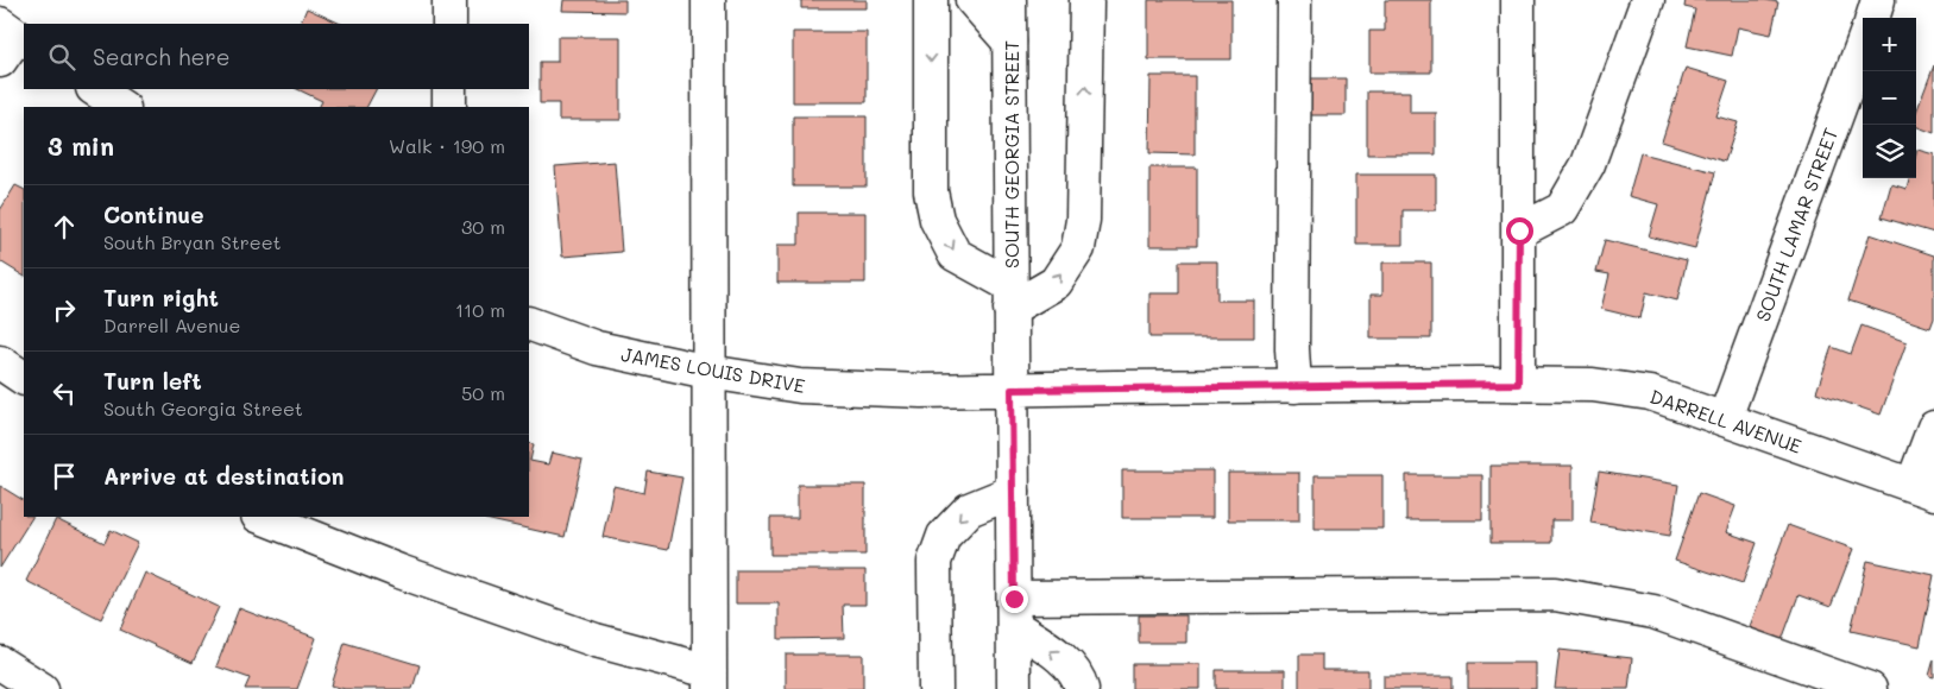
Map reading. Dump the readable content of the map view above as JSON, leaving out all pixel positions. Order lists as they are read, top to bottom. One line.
{"streets":{"main road":["SOUTH GEORGIA STREET","SOUTH LAMAR STREET","JAMES LOUIS DRIVE","DARRELL AVENUE"]},"crossings":[["SOUTH GEORGIA STREET","JAMES LOUIS DRIVE"],["SOUTH GEORGIA STREET","DARRELL AVENUE"],["SOUTH LAMAR STREET","DARRELL AVENUE"],["JAMES LOUIS DRIVE","DARRELL AVENUE"]],"page":{"map_buttons":["+","−"],"search":"Search here","heading":["3 min","Walk · 190 m"],"list":[["Continue","South Bryan Street","30 m"],["Turn right","Darrell Avenue","110 m"],["Turn left","South Georgia Street","50 m"],"Arrive at destination"]}}
